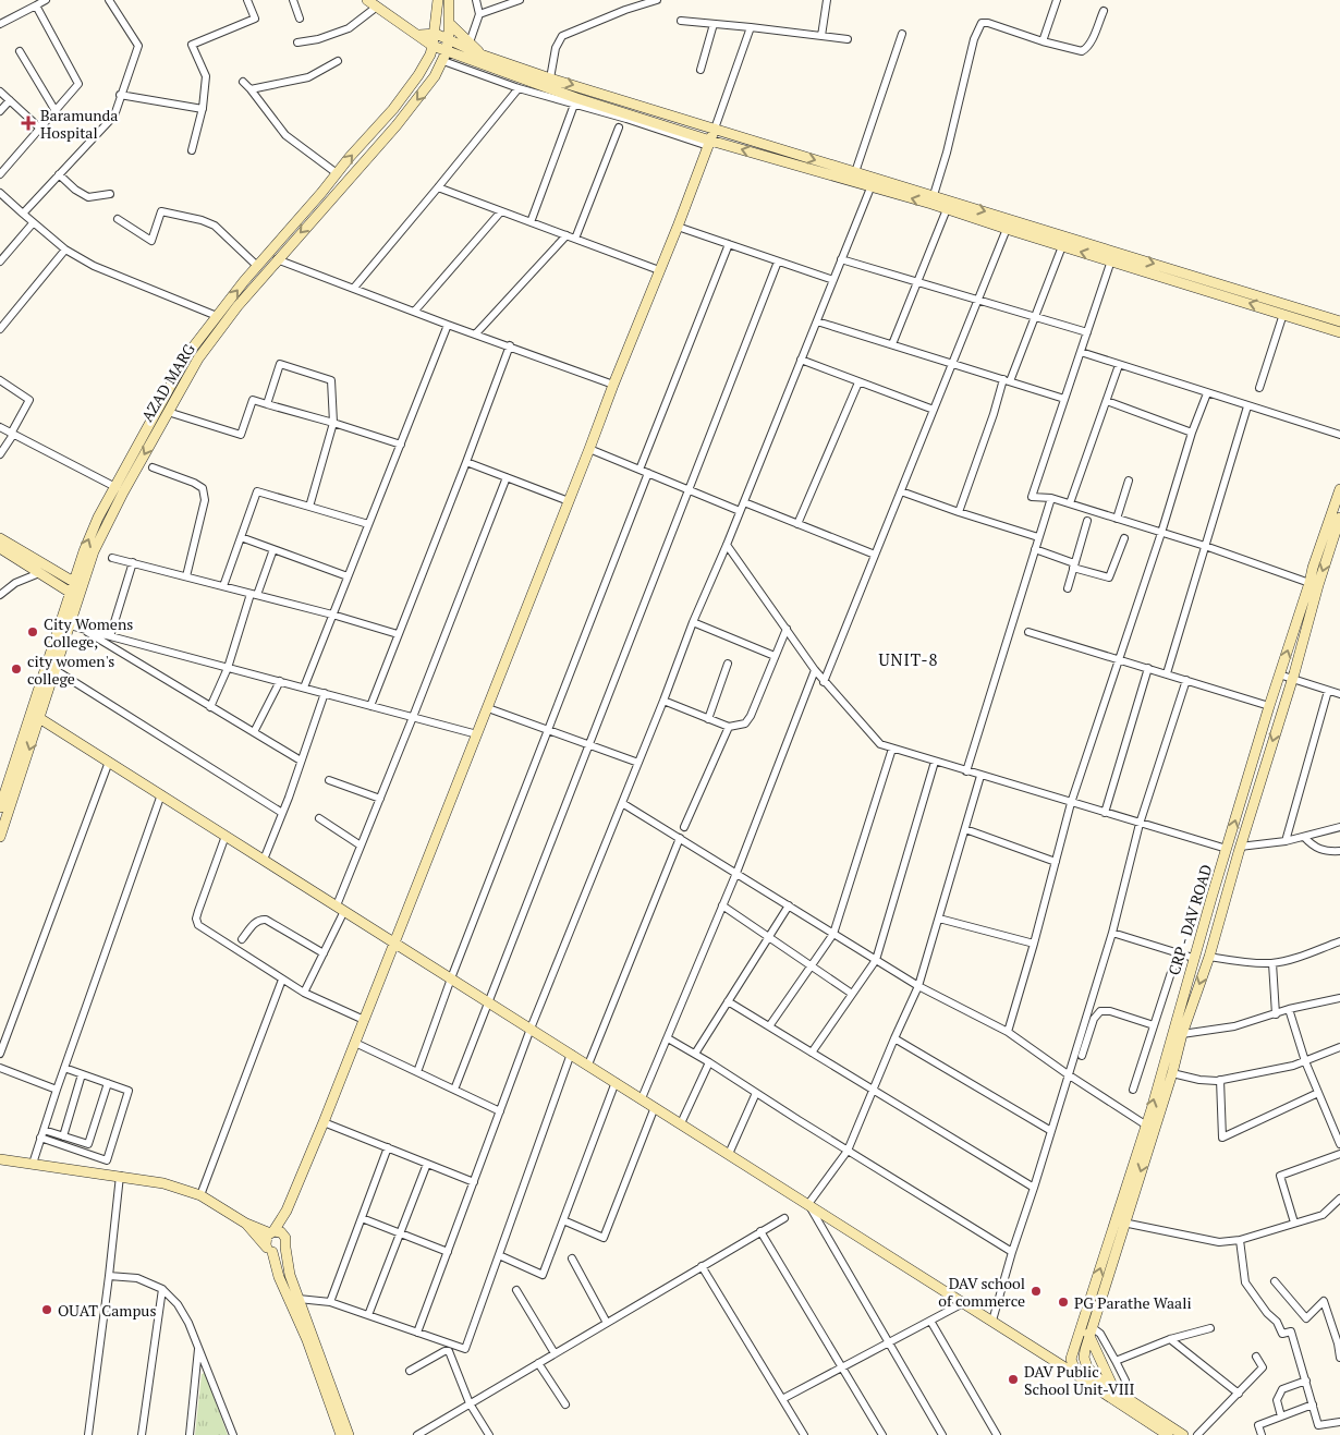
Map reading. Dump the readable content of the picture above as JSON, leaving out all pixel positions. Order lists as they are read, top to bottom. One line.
{"streets":{"street":["AZAD MARG","CRP - DAV ROAD"]},"districts":["UNIT-8"],"places":{"health":["Baramunda Hospital"],"other":["City Womens College,","city women's college","DAV school of commerce","PG Parathe Waali","OUAT Campus","DAV Public School Unit-VIII"]}}
